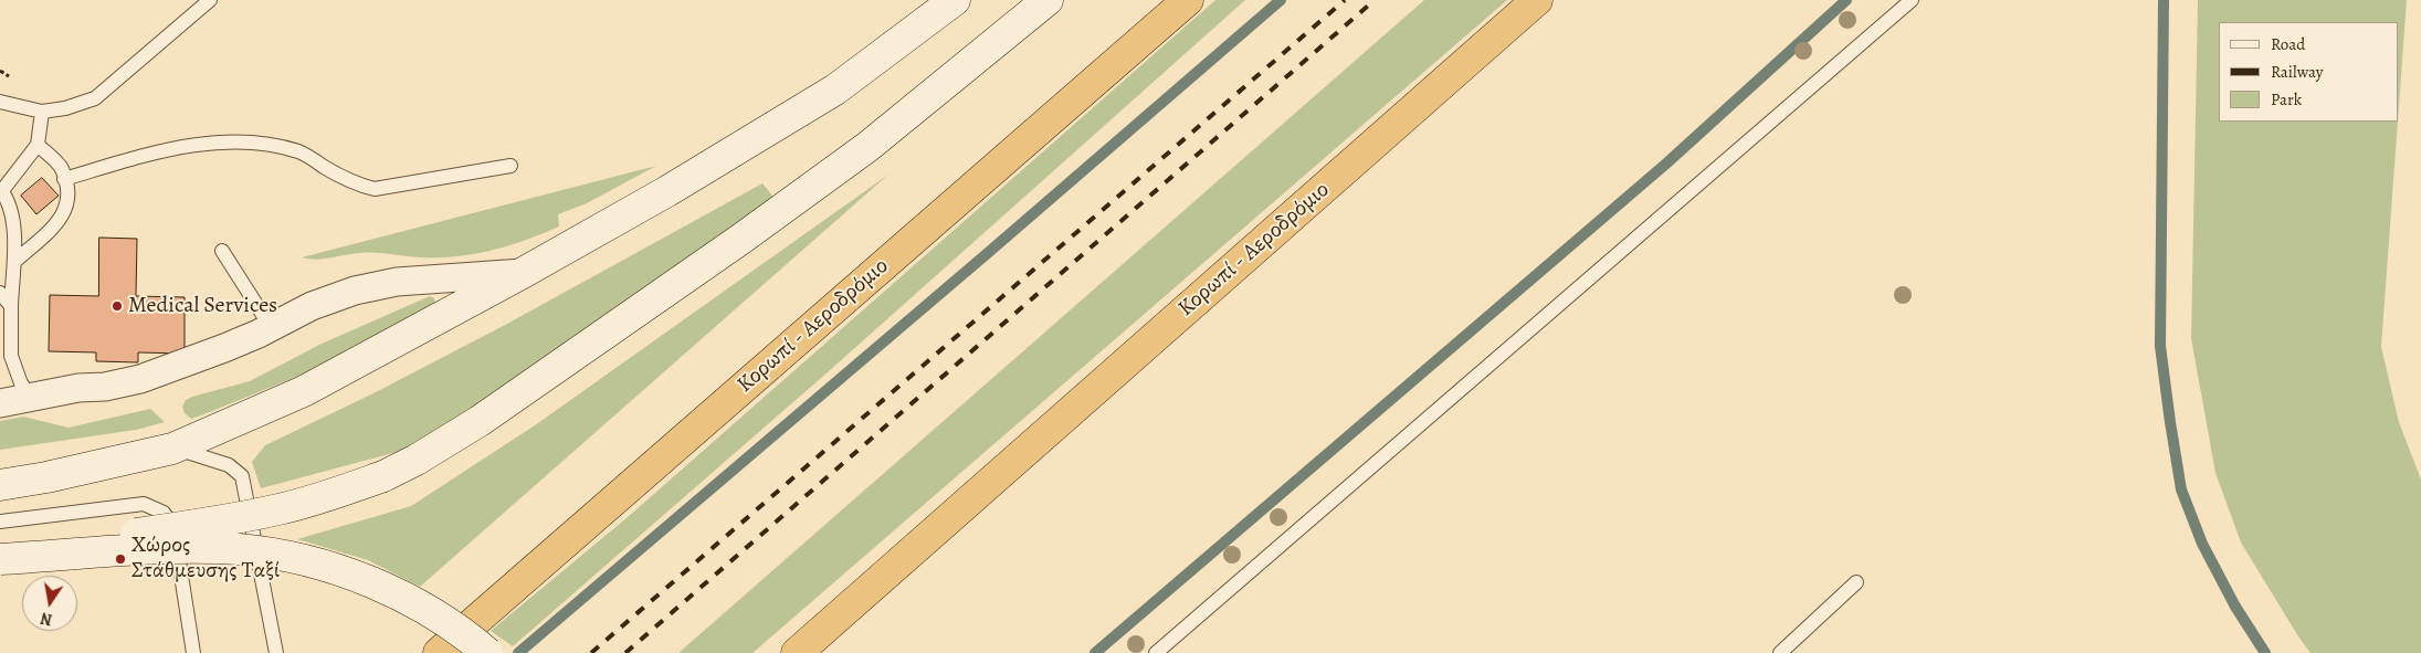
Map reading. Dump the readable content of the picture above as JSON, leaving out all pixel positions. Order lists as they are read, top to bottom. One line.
{"streets":{"highway":["Κορωπί - Αεροδρόμιο"]},"places":["Medical Services","Χώρος Στάθμευσης Ταξί"],"legend":["Road","Railway","Park"],"north":"bottom"}
